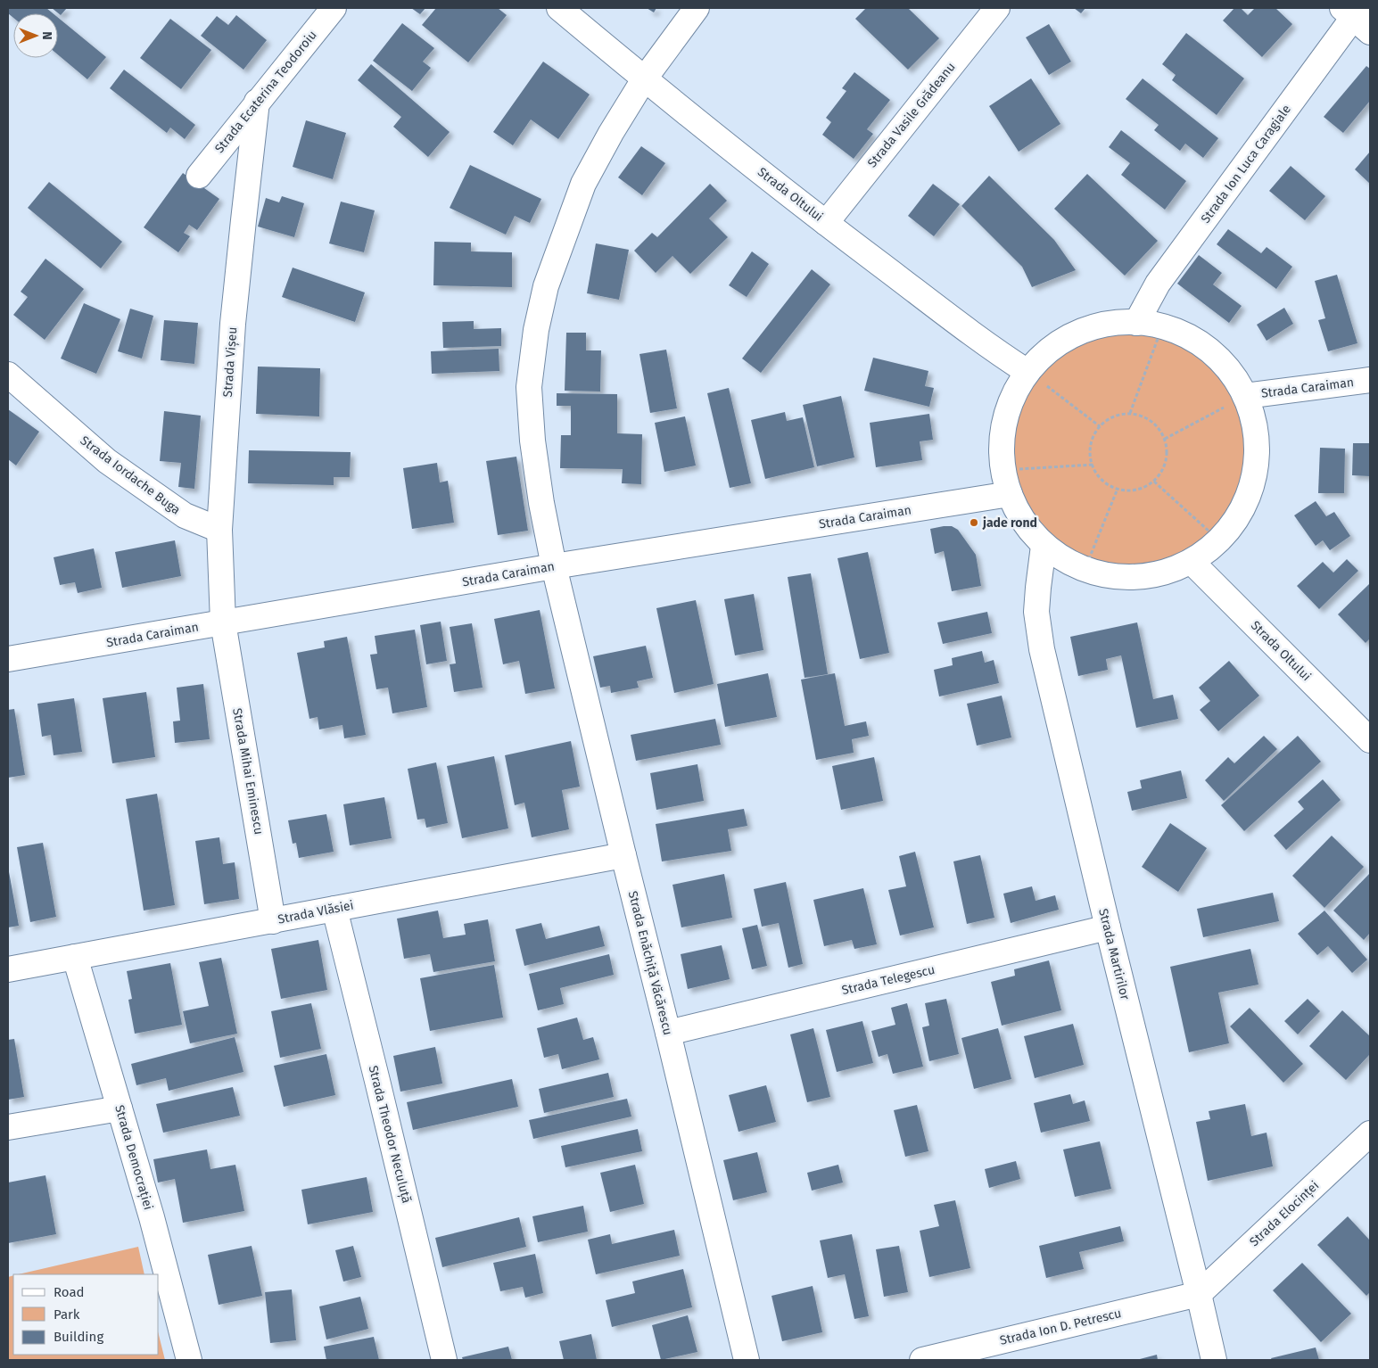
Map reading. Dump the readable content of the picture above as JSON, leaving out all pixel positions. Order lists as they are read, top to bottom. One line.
{"streets":{"street":["Strada Ecaterina Teodoroiu","Strada Vasile Grădeanu","Strada Ion Luca Caragiale","Strada Oltului","Strada Vișeu","Strada Caraiman","Strada Iordache Buga","Strada Mihai Eminescu","Strada Vlăsiei","Strada Martirilor","Strada Enăchiță Văcărescu","Strada Telegescu","Strada Theodor Neculuță","Strada Democrației","Strada Elocinței","Strada Ion D. Petrescu"]},"crossings":[["Strada Ecaterina Teodoroiu","Strada Vișeu"],["Strada Vasile Grădeanu","Strada Oltului"],["Strada Ion Luca Caragiale","Strada Caraiman"],["Strada Oltului","Strada Caraiman"],["Strada Oltului","Strada Enăchiță Văcărescu"],["Strada Vișeu","Strada Caraiman"],["Strada Vișeu","Strada Iordache Buga"],["Strada Vișeu","Strada Mihai Eminescu"],["Strada Caraiman","Strada Mihai Eminescu"],["Strada Caraiman","Strada Martirilor"],["Strada Caraiman","Strada Enăchiță Văcărescu"],["Strada Mihai Eminescu","Strada Vlăsiei"],["Strada Vlăsiei","Strada Enăchiță Văcărescu"],["Strada Vlăsiei","Strada Theodor Neculuță"],["Strada Vlăsiei","Strada Democrației"],["Strada Martirilor","Strada Telegescu"],["Strada Martirilor","Strada Elocinței"],["Strada Martirilor","Strada Ion D. Petrescu"],["Strada Enăchiță Văcărescu","Strada Telegescu"],["Strada Elocinței","Strada Ion D. Petrescu"]],"places":["jade rond"],"legend":["Road","Park","Building"],"north":"right"}
